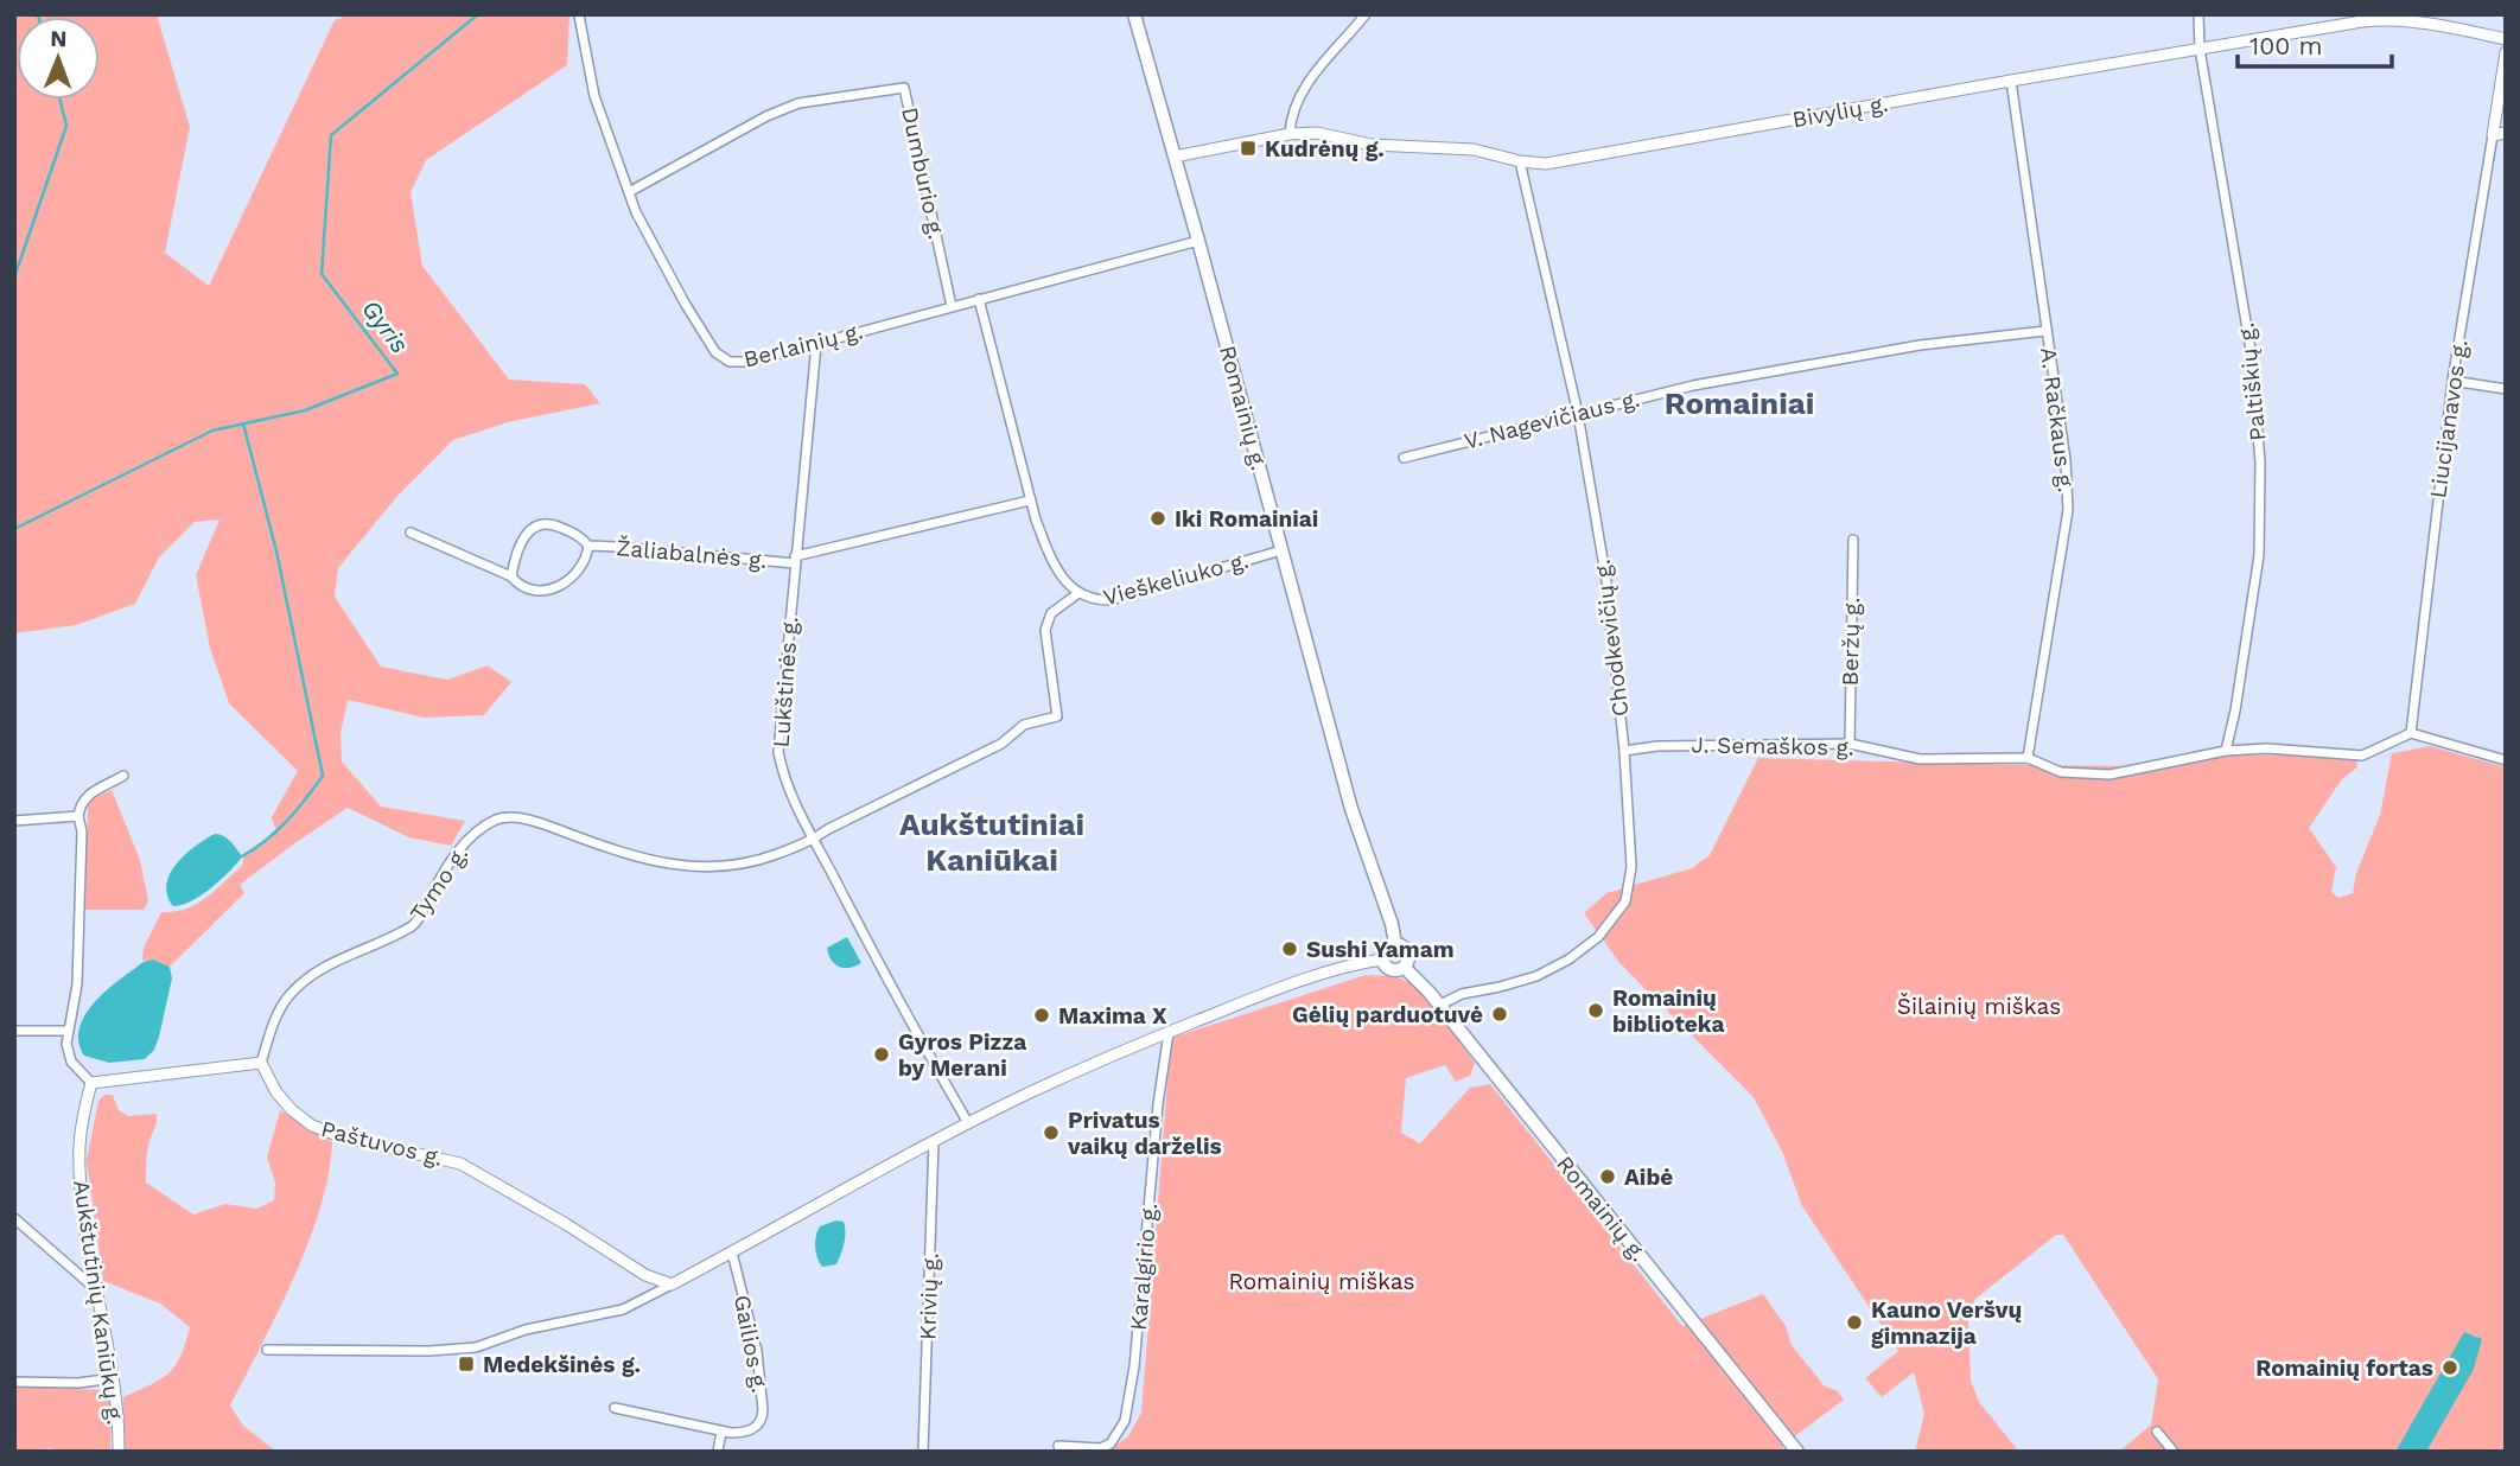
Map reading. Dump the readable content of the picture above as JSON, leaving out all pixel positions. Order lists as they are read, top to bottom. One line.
{"streets":{"main road":["Romainių g."],"street":["Bivylių g.","Dumburio g.","Berlainių g.","Paltiškių g.","Liucijanavos g.","V. Nagevičiaus g.","A. Račkaus g.","Žaliabalnės g.","Vieškeliuko g.","Chodkevičių g.","Beržų g.","Lukštinės g.","J. Semaškos g.","Tymo g.","Paštuvos g.","Karalgirio g.","Krivių g.","Aukštutinių Kaniūkų g.","Gailios g."]},"crossings":[["Bivylių g.","Paltiškių g."],["Bivylių g.","Romainių g."],["Bivylių g.","A. Račkaus g."],["Bivylių g.","Chodkevičių g."],["Dumburio g.","Berlainių g."],["Berlainių g.","Romainių g."],["Berlainių g.","Vieškeliuko g."],["Berlainių g.","Lukštinės g."],["Paltiškių g.","J. Semaškos g."],["Romainių g.","Vieškeliuko g."],["Romainių g.","Chodkevičių g."],["Liucijanavos g.","J. Semaškos g."],["V. Nagevičiaus g.","A. Račkaus g."],["V. Nagevičiaus g.","Chodkevičių g."],["A. Račkaus g.","J. Semaškos g."],["Žaliabalnės g.","Lukštinės g."],["Vieškeliuko g.","Tymo g."],["Chodkevičių g.","J. Semaškos g."],["Beržų g.","J. Semaškos g."],["Lukštinės g.","Tymo g."],["Tymo g.","Paštuvos g."]],"districts":["Romainiai","Aukštutiniai Kaniūkai"],"water":["Gyris"],"parks":["Šilainių miškas","Romainių miškas"],"places":{"transit":["Kudrėnų g.","Medekšinės g."],"other":["Iki Romainiai","Sushi Yamam","Romainių biblioteka","Gėlių parduotuvė","Maxima X","Gyros Pizza by Merani","Privatus vaikų darželis","Aibė","Kauno Veršvų gimnazija","Romainių fortas"]},"scale_bar":"100 m","north":"top"}
